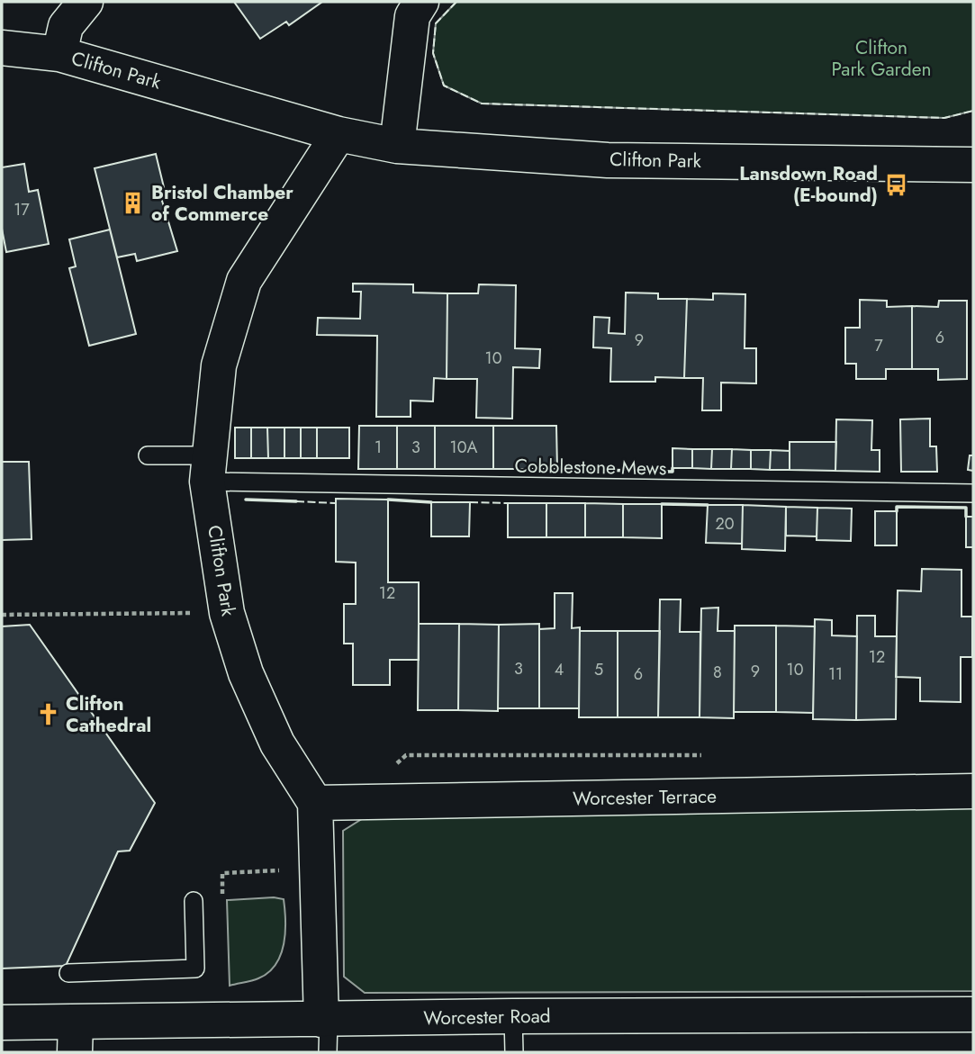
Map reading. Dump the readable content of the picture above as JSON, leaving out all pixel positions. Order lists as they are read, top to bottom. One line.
{"streets":{"street":["Clifton Park","Worcester Terrace","Worcester Road"],"lane":["Cobblestone Mews"]},"crossings":[["Clifton Park","Cobblestone Mews"],["Clifton Park","Worcester Terrace"]],"parks":["Clifton Park Garden"],"places":{"bus stop":["Lansdown Road (E-bound)"],"building":["Bristol Chamber of Commerce"],"church":["Clifton Cathedral"]},"house_numbers":["17","6","9","7","10","1","3","10A","20","12","12","3","4","5","10","9","8","6","11"]}
